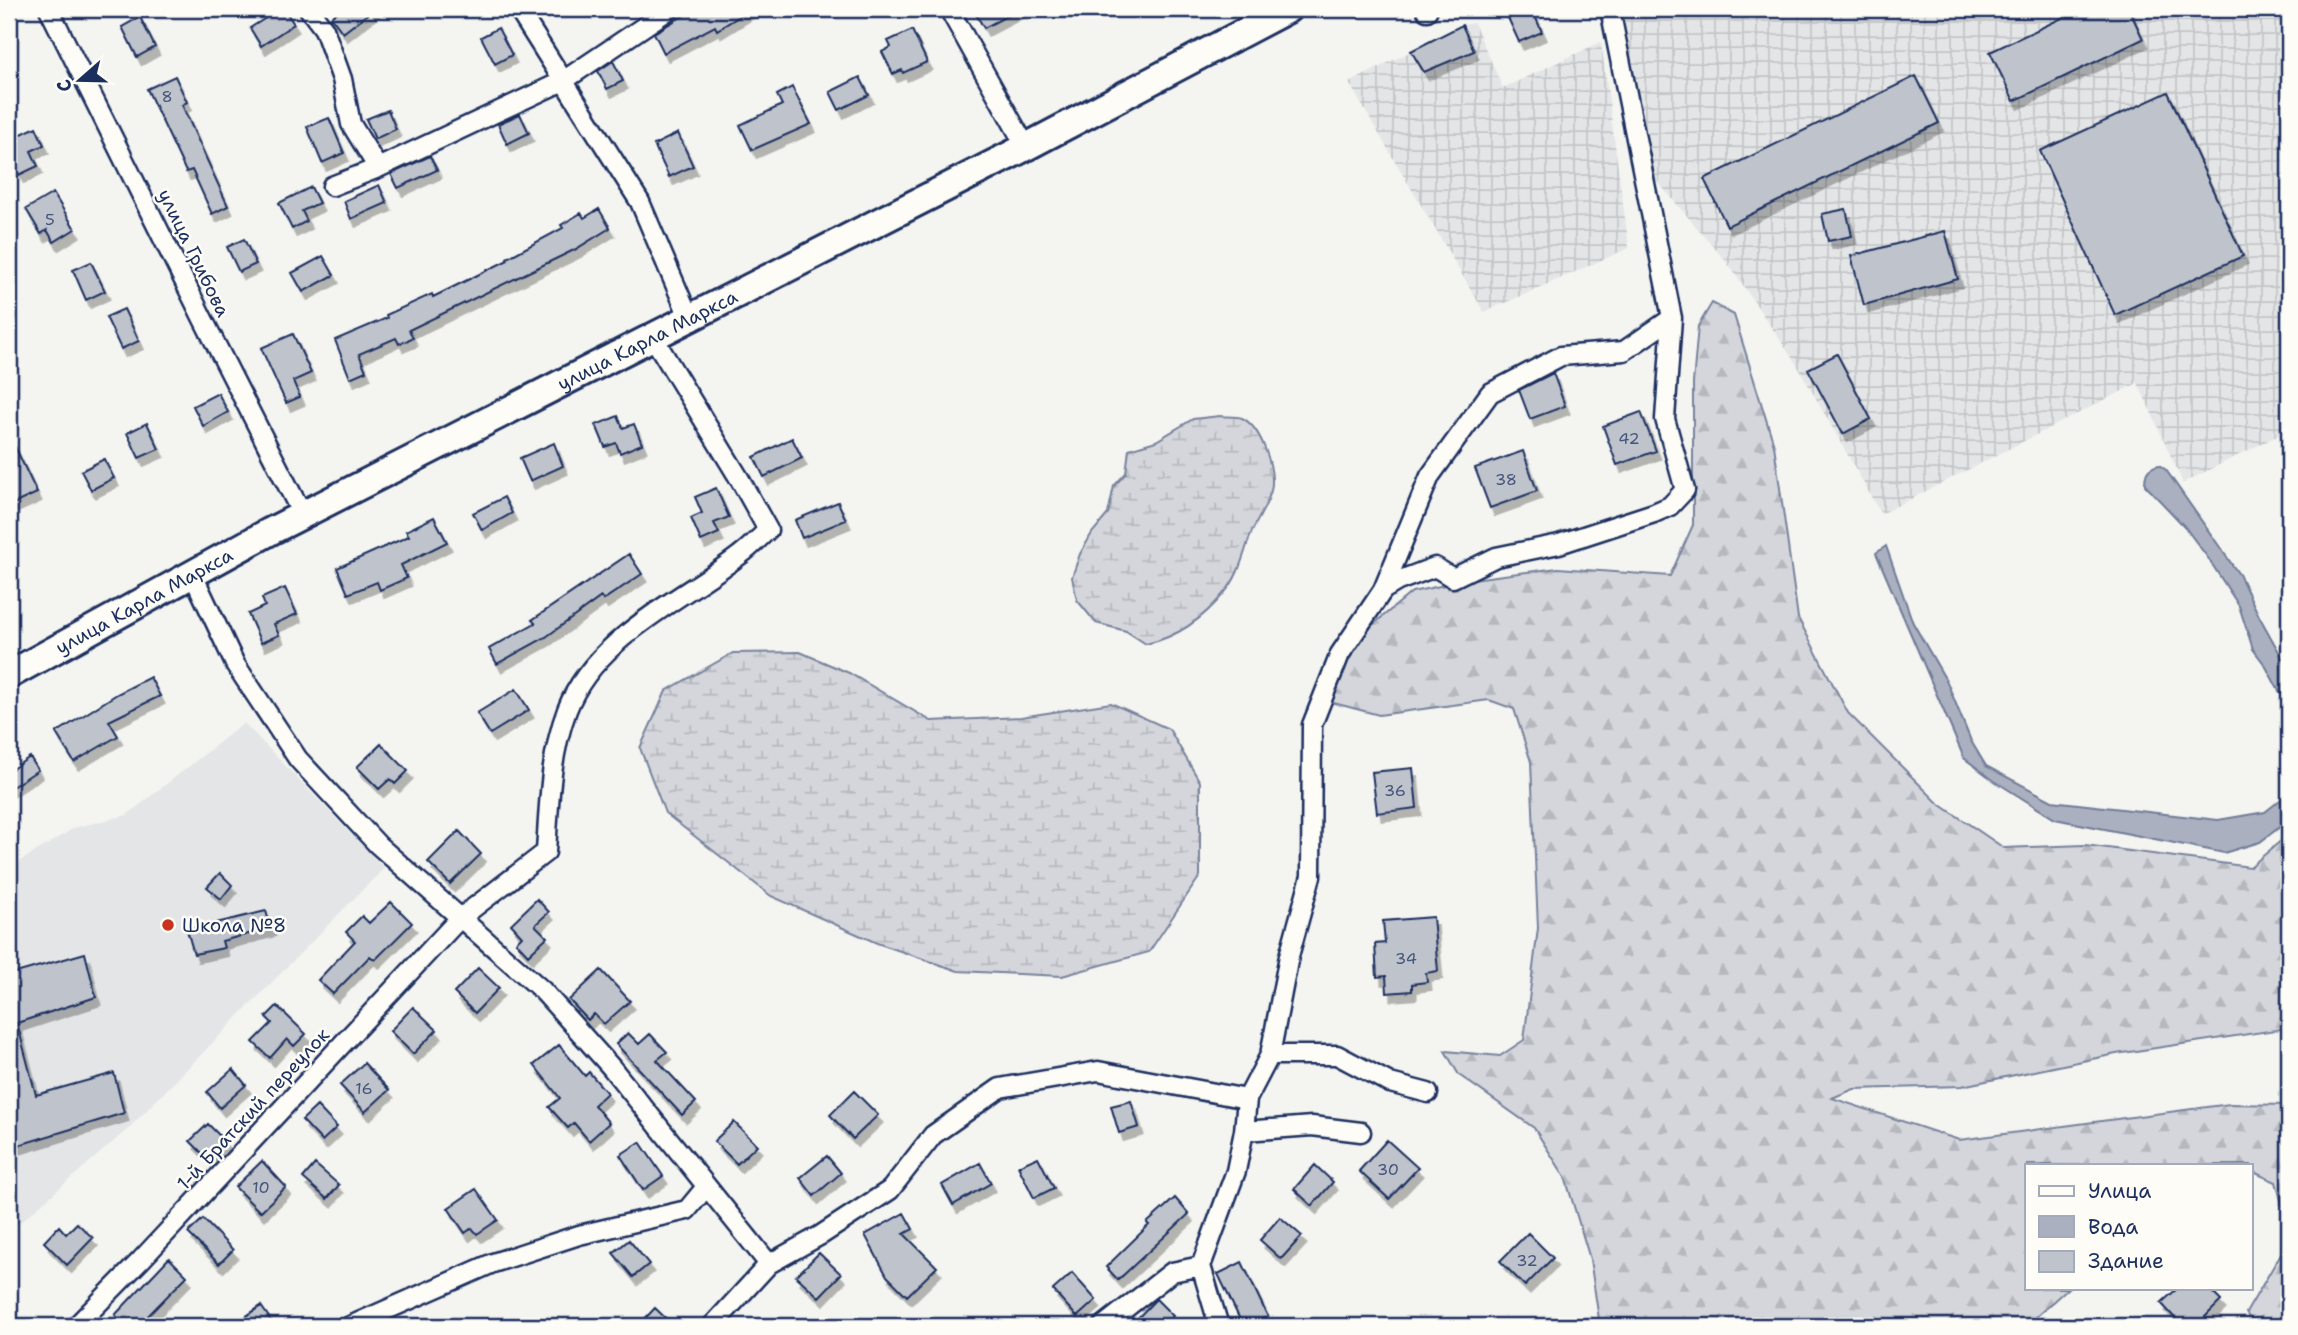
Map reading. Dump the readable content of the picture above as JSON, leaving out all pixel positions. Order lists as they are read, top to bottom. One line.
{"streets":{"main road":["улица Карла Маркса"],"street":["улица Грибова","1-й Братский переулок"]},"crossings":[["улица Грибова","улица Карла Маркса"],["улица Карла Маркса","1-й Братский переулок"]],"places":["Школа №8"],"house_numbers":["8","5","42","38","36","34","16","30","10","32"],"legend":["Улица","Вода","Здание"],"north":"left"}
